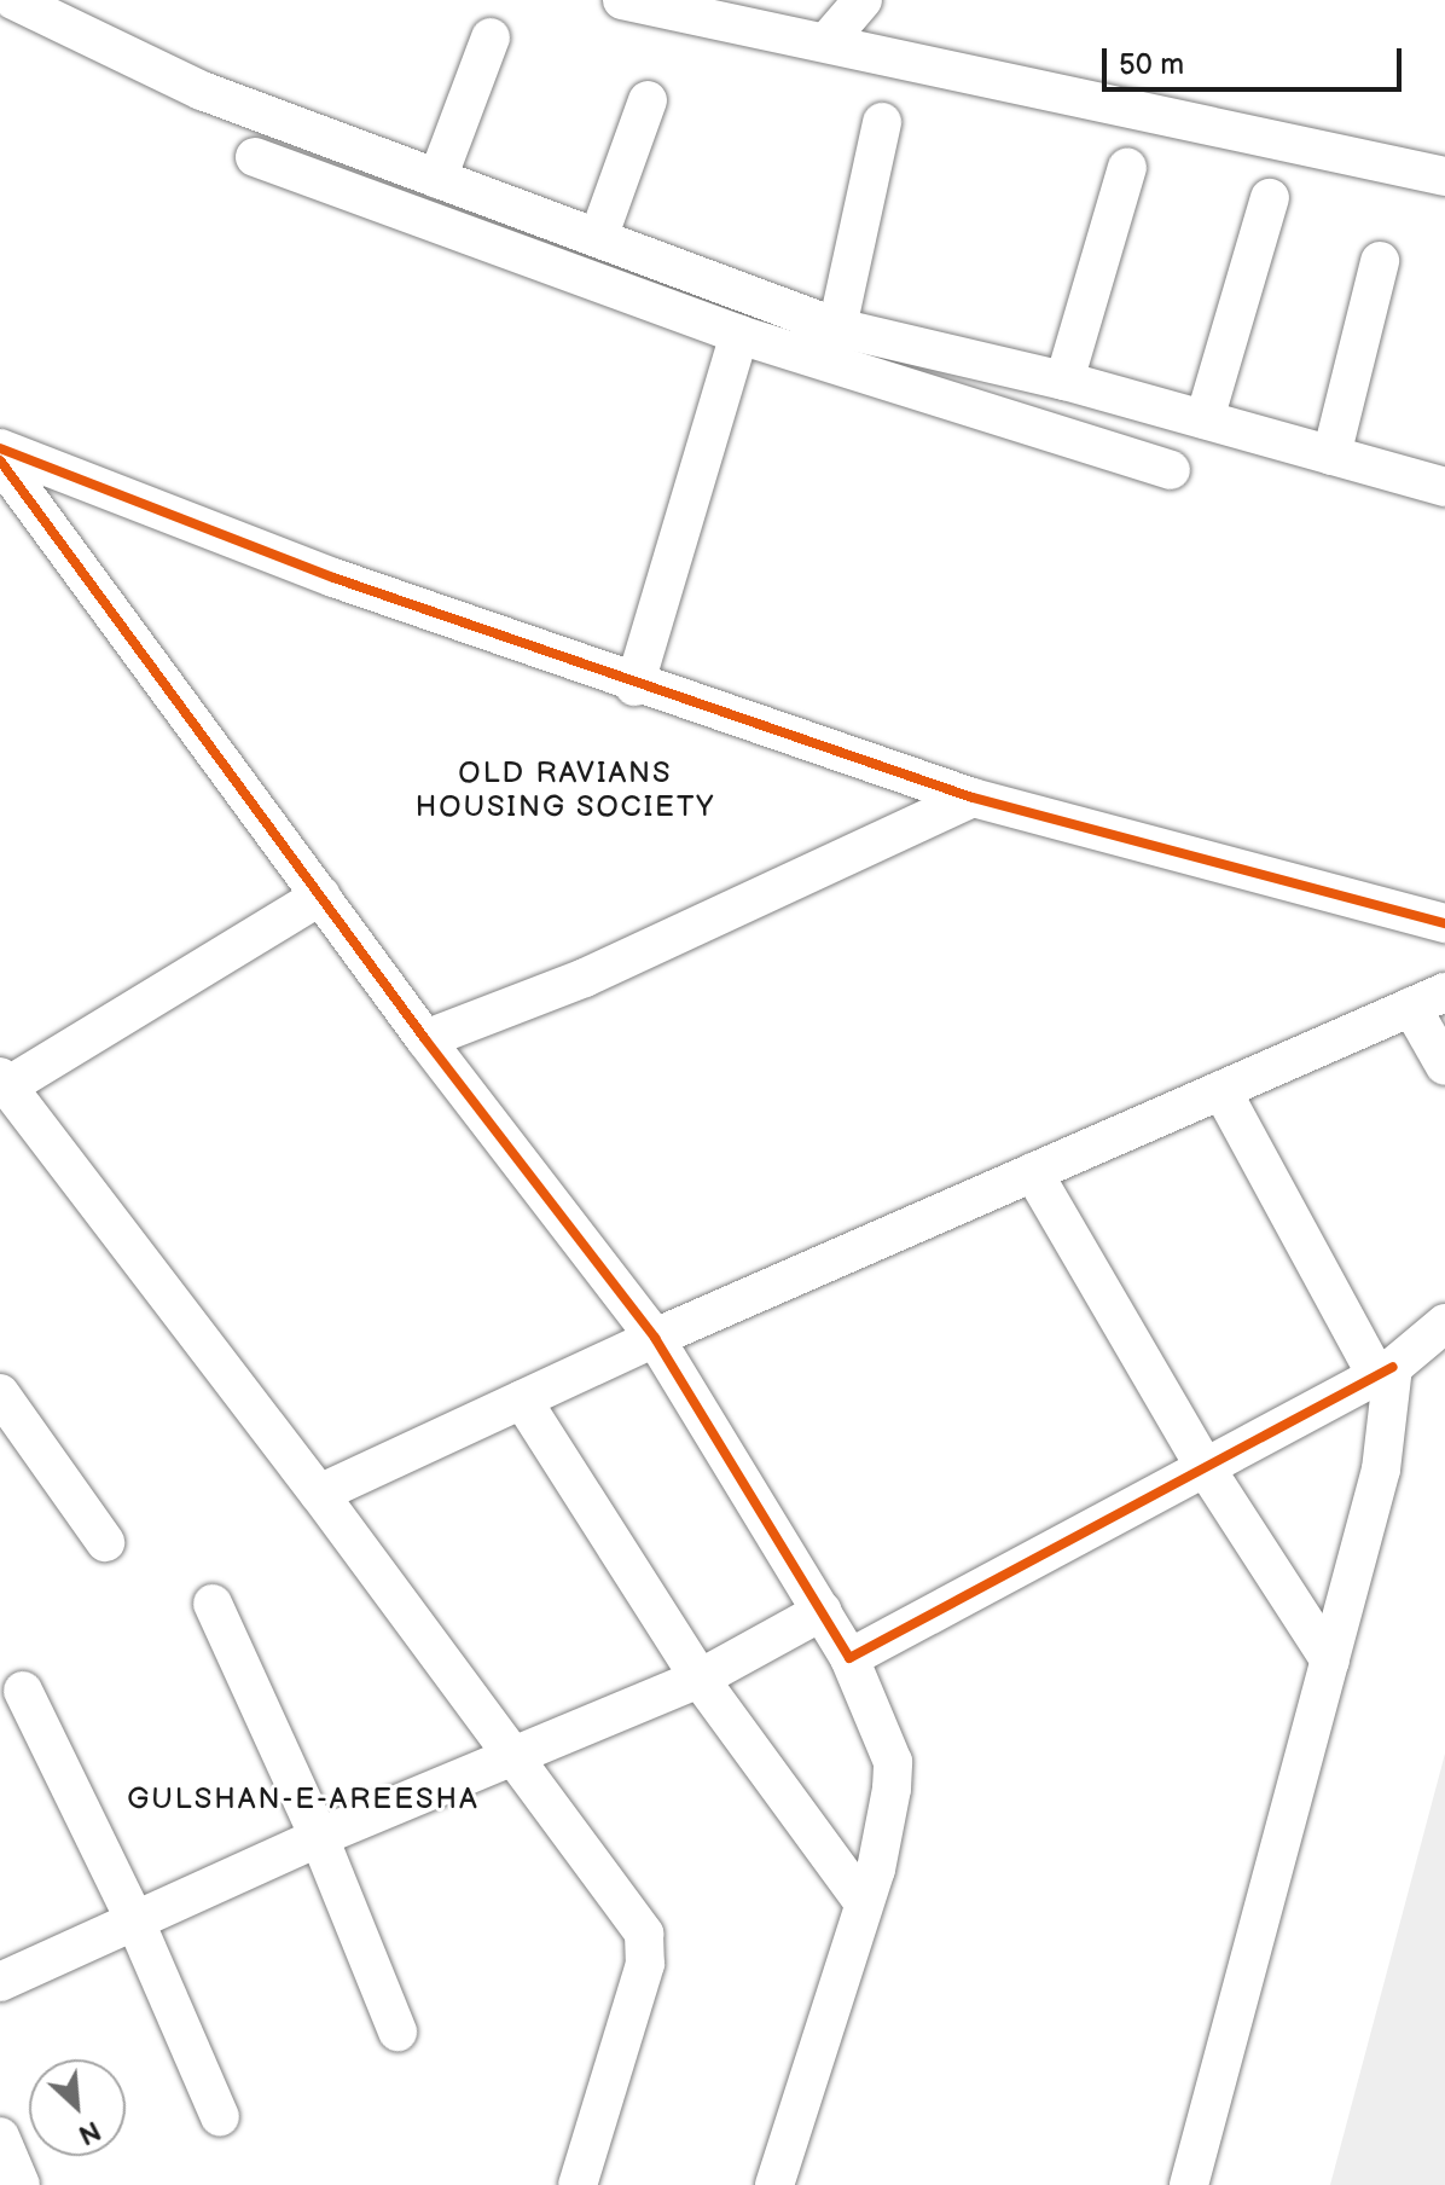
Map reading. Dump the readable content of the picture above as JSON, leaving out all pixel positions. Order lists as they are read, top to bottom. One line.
{"districts":["OLD RAVIANS HOUSING SOCIETY","GULSHAN-E-AREESHA"],"scale_bar":"50 m","north":"bottom right"}
